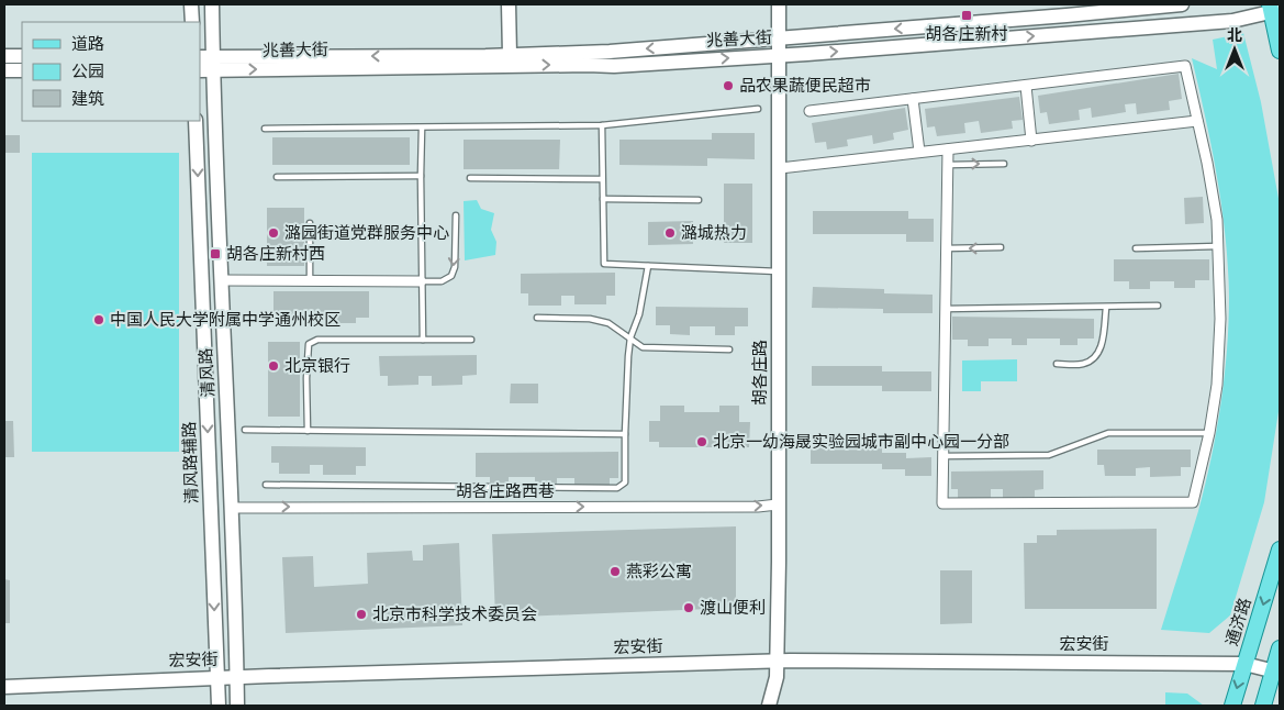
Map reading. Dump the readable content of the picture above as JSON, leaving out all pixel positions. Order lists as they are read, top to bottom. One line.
{"streets":{"main road":["通济路"],"street":["兆善大街","清风路","胡各庄路","清风路辅路","胡各庄路西巷","宏安街"]},"crossings":[["兆善大街","清风路"],["兆善大街","胡各庄路"],["清风路","胡各庄路西巷"],["清风路","宏安街"],["胡各庄路","胡各庄路西巷"],["胡各庄路","宏安街"],["清风路辅路","宏安街"],["通济路","宏安街"]],"one_way":["清风路辅路","胡各庄路西巷"],"places":{"transit":["胡各庄新村","胡各庄新村西"],"other":["品农果蔬便民超市","潞园街道党群服务中心","潞城热力","中国人民大学附属中学通州校区","北京银行","北京一幼海晟实验园城市副中心园一分部","燕彩公寓","渡山便利","北京市科学技术委员会"]},"legend":["道路","公园","建筑"],"north":"top"}
